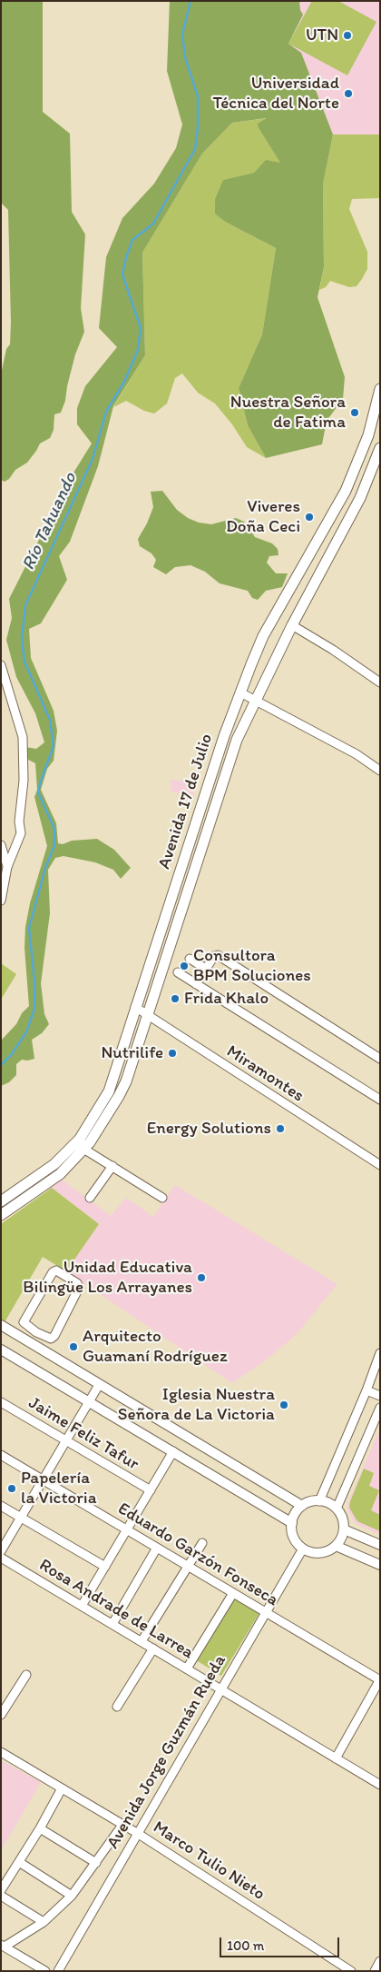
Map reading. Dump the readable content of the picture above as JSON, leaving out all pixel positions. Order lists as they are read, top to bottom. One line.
{"streets":{"main road":["Avenida 17 de Julio"],"street":["Miramontes","Jaime Feliz Tafur","Eduardo Garzón Fonseca","Rosa Andrade de Larrea","Avenida Jorge Guzmán Rueda","Marco Tulio Nieto"]},"crossings":[["Avenida 17 de Julio","Miramontes"],["Eduardo Garzón Fonseca","Avenida Jorge Guzmán Rueda"],["Rosa Andrade de Larrea","Avenida Jorge Guzmán Rueda"],["Avenida Jorge Guzmán Rueda","Marco Tulio Nieto"]],"water":["Río Tahuando"],"places":["UTN","Universidad Técnica del Norte","Nuestra Señora de Fatima","Viveres Doña Ceci","Consultora BPM Soluciones","Frida Khalo","Nutrilife","Energy Solutions","Unidad Educativa Bilingüe Los Arrayanes","Arquitecto Guamaní Rodríguez","Iglesia Nuestra Señora de La Victoria","Papelería la Victoria"],"scale_bar":"100 m"}
